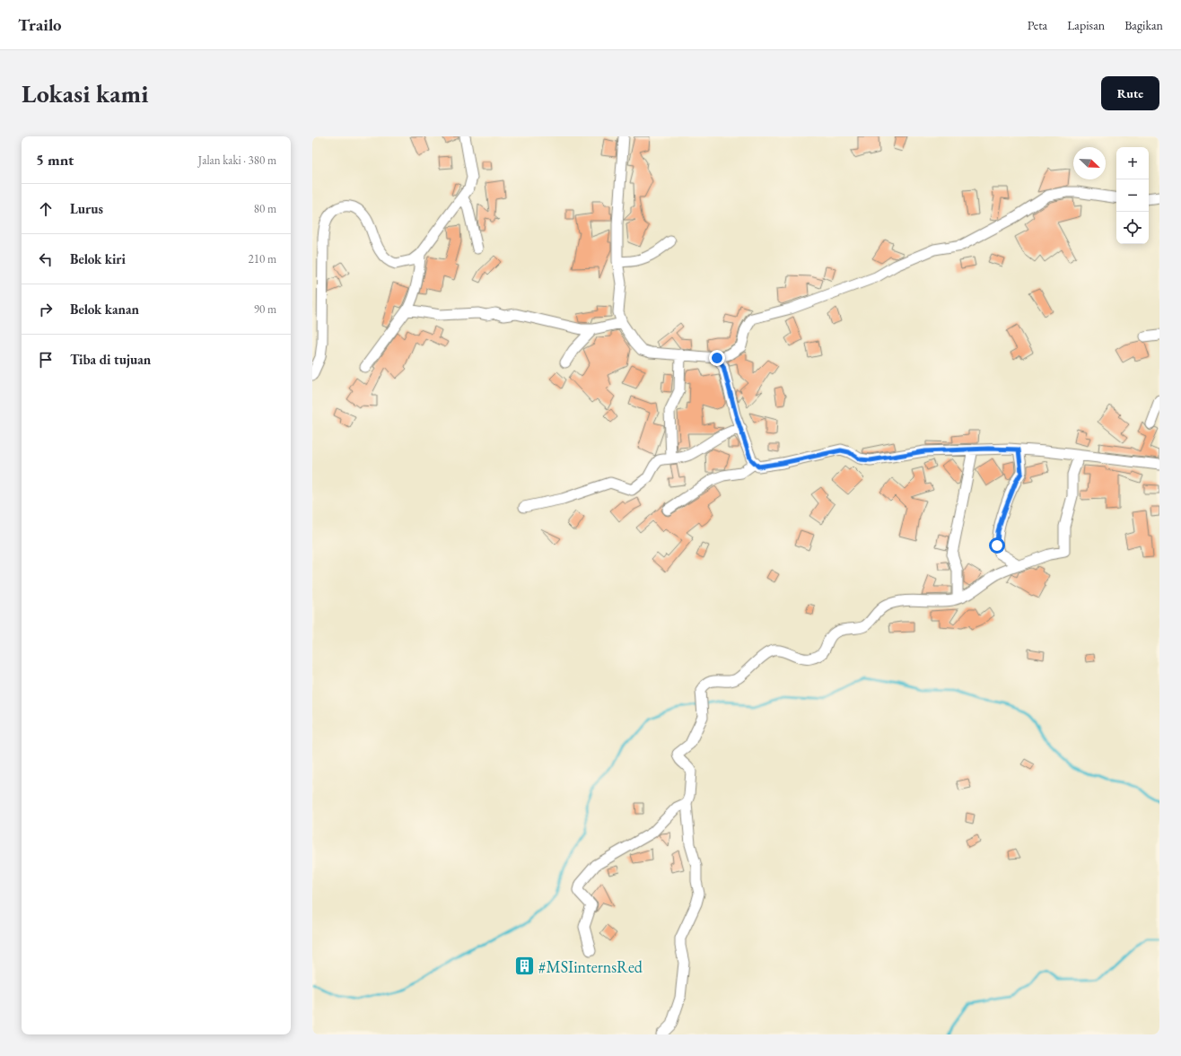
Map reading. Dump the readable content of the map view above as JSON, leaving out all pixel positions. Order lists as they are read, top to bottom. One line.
{"places":{"building":["#MSIinternsRed"]},"north":"bottom right","page":{"header":"Trailo","nav":["Peta","Lapisan","Bagikan"],"buttons":"Rute","title":"Lokasi kami","heading":["5 mnt","Jalan kaki · 380 m"],"map_buttons":["+","−"],"list":[["Lurus","80 m"],["Belok kiri","210 m"],["Belok kanan","90 m"],"Tiba di tujuan"]}}
